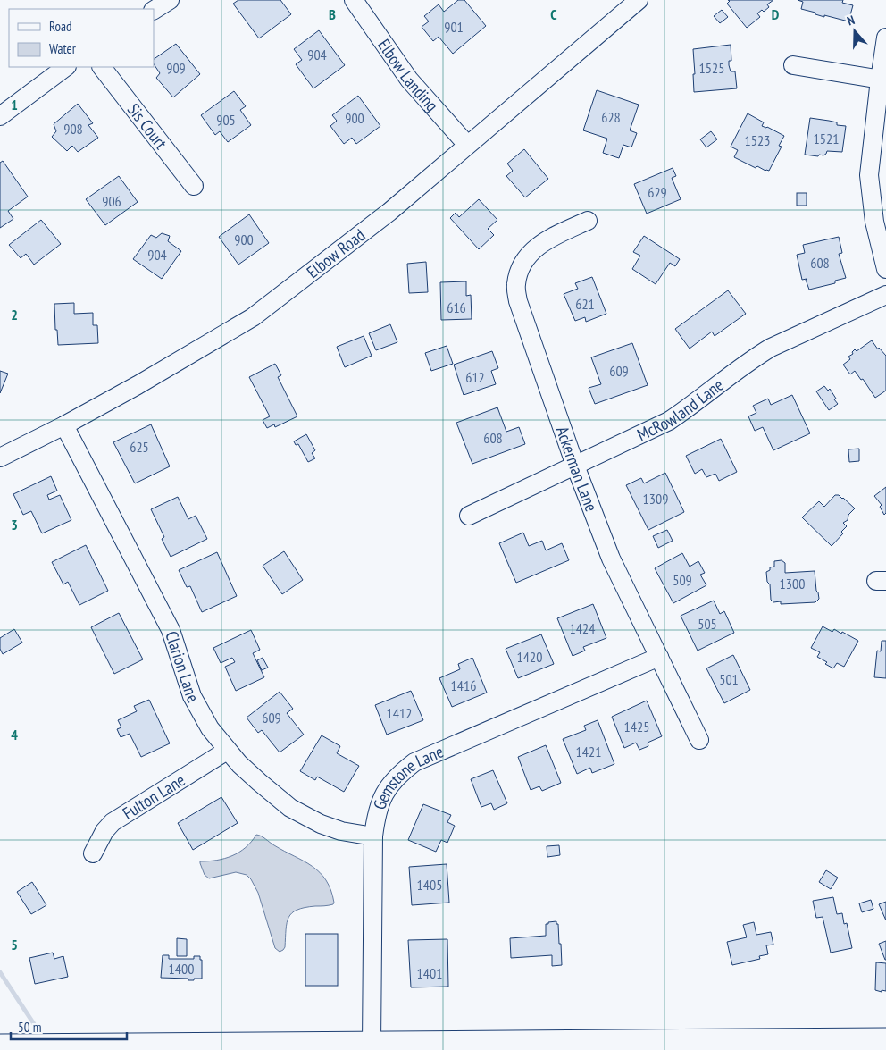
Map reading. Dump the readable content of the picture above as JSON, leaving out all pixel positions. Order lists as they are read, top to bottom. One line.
{"streets":{"street":["Elbow Landing","Sis Court","Elbow Road","McRowland Lane","Ackerman Lane","Clarion Lane","Gemstone Lane","Fulton Lane"]},"crossings":[["Elbow Landing","Elbow Road"],["Elbow Road","Clarion Lane"],["McRowland Lane","Ackerman Lane"],["Ackerman Lane","Gemstone Lane"],["Clarion Lane","Gemstone Lane"],["Clarion Lane","Fulton Lane"]],"house_numbers":["901","904","909","1525","628","900","905","908","1521","1523","629","906","900","904","608","621","616","609","612","608","625","1309","509","1300","505","1424","1420","501","1416","1412","609","1425","1421","1405","1400","1401"],"legend":["Road","Water"],"scale_bar":"50 m","north":"top","grid":{"columns":["B","C","D"],"rows":["1","2","3","4","5"]}}
